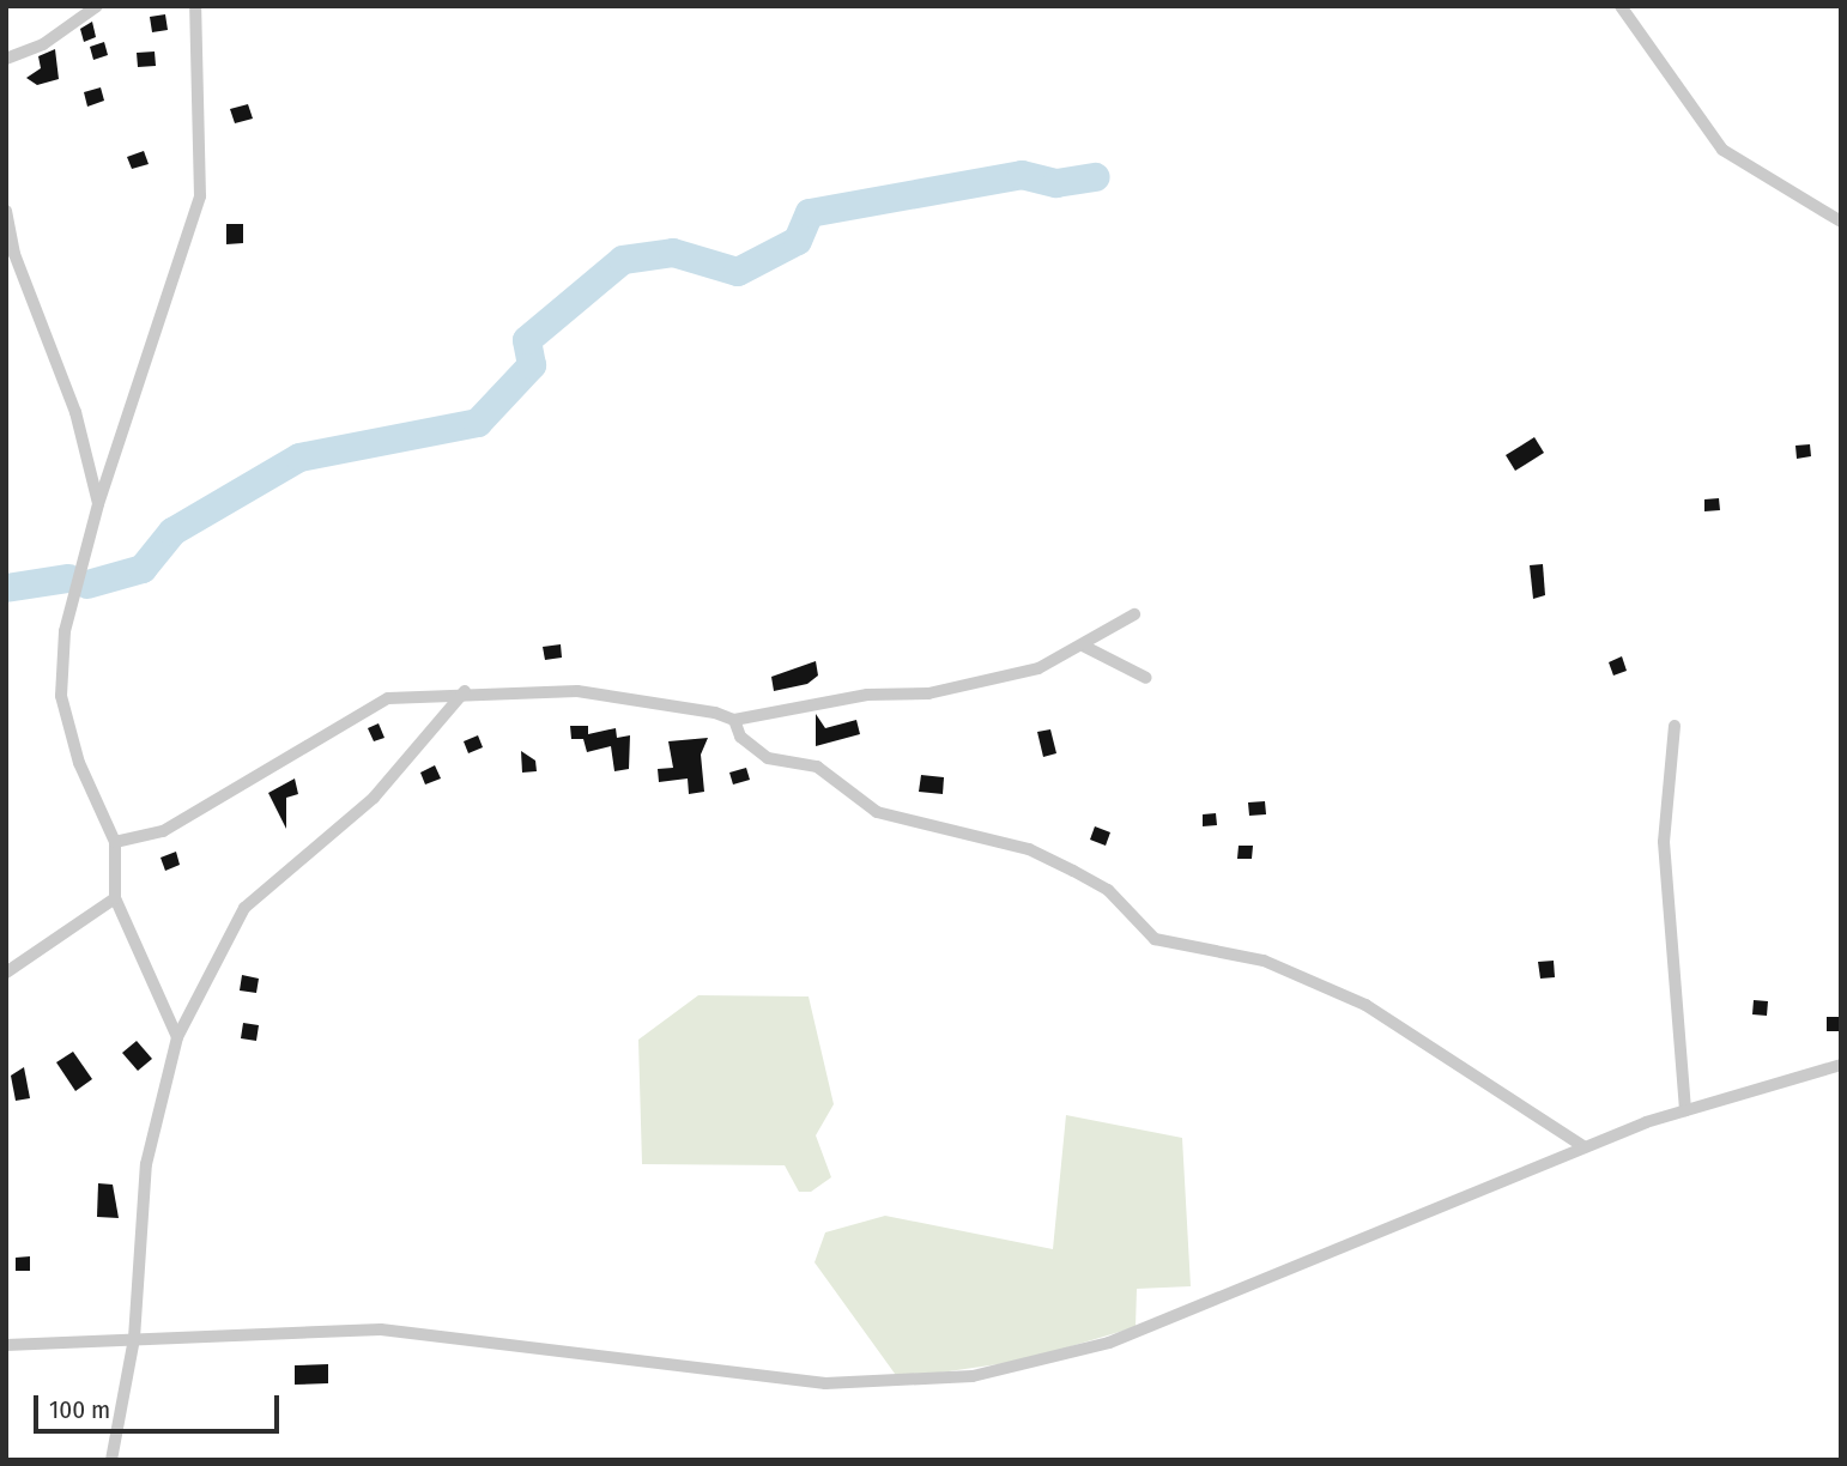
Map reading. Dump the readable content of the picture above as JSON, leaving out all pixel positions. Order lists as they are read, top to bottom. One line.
{"scale_bar":"100 m"}
